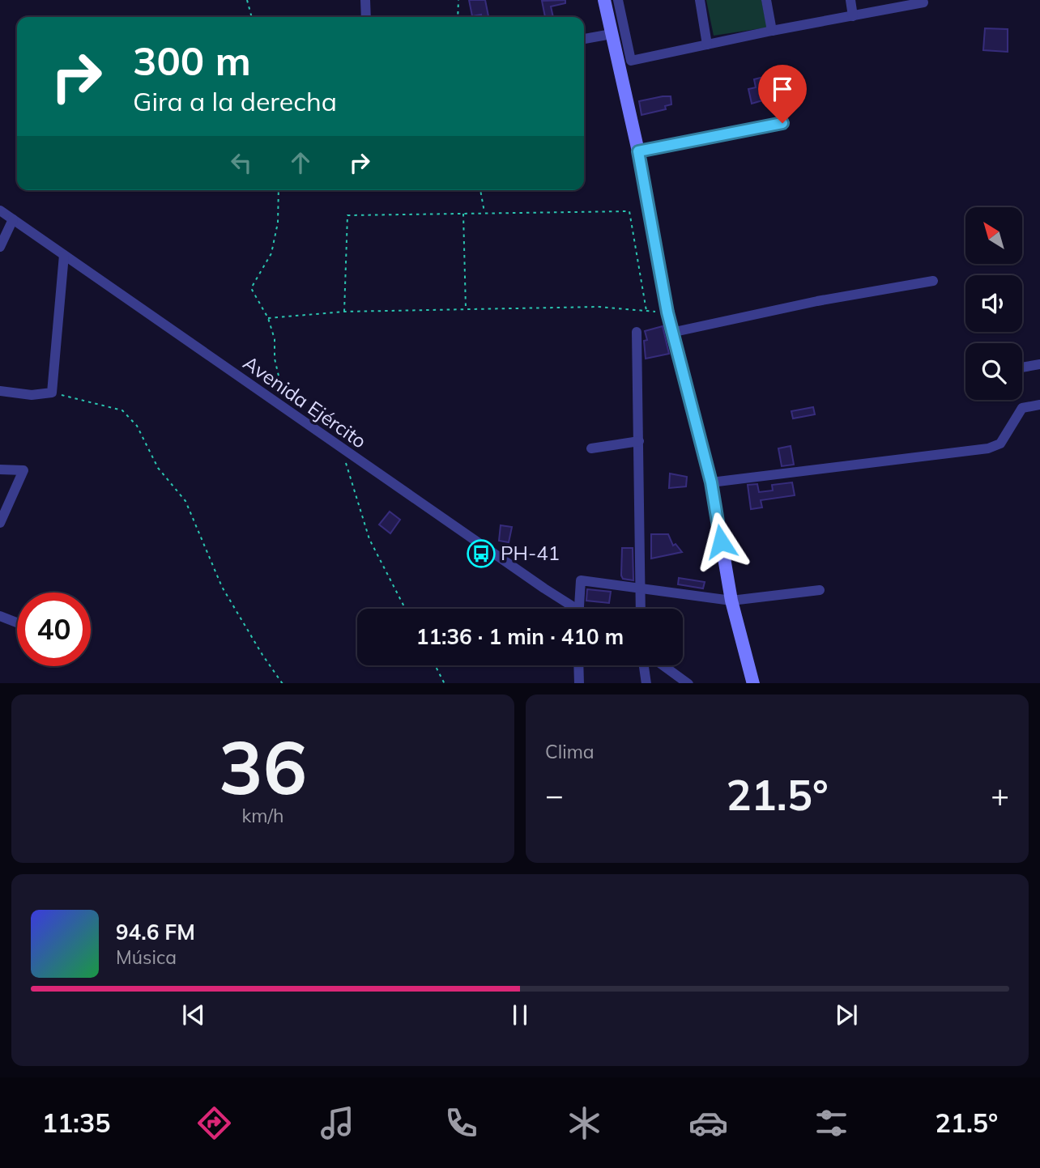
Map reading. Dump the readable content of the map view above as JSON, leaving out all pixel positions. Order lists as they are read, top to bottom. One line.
{"streets":{"street":["Avenida Ejército"]},"places":{"bus stop":["PH-41"]},"north":"top left","page":{"turn":["300 m","Gira a la derecha"],"limit":"40","trip":"11:36 · 1 min · 410 m","tile":[["36","km/h"],"Clima"],"heat":["−","21.5°","+"],"song":["94.6 FM","Música"],"tabs":["11:35","21.5°"]}}
